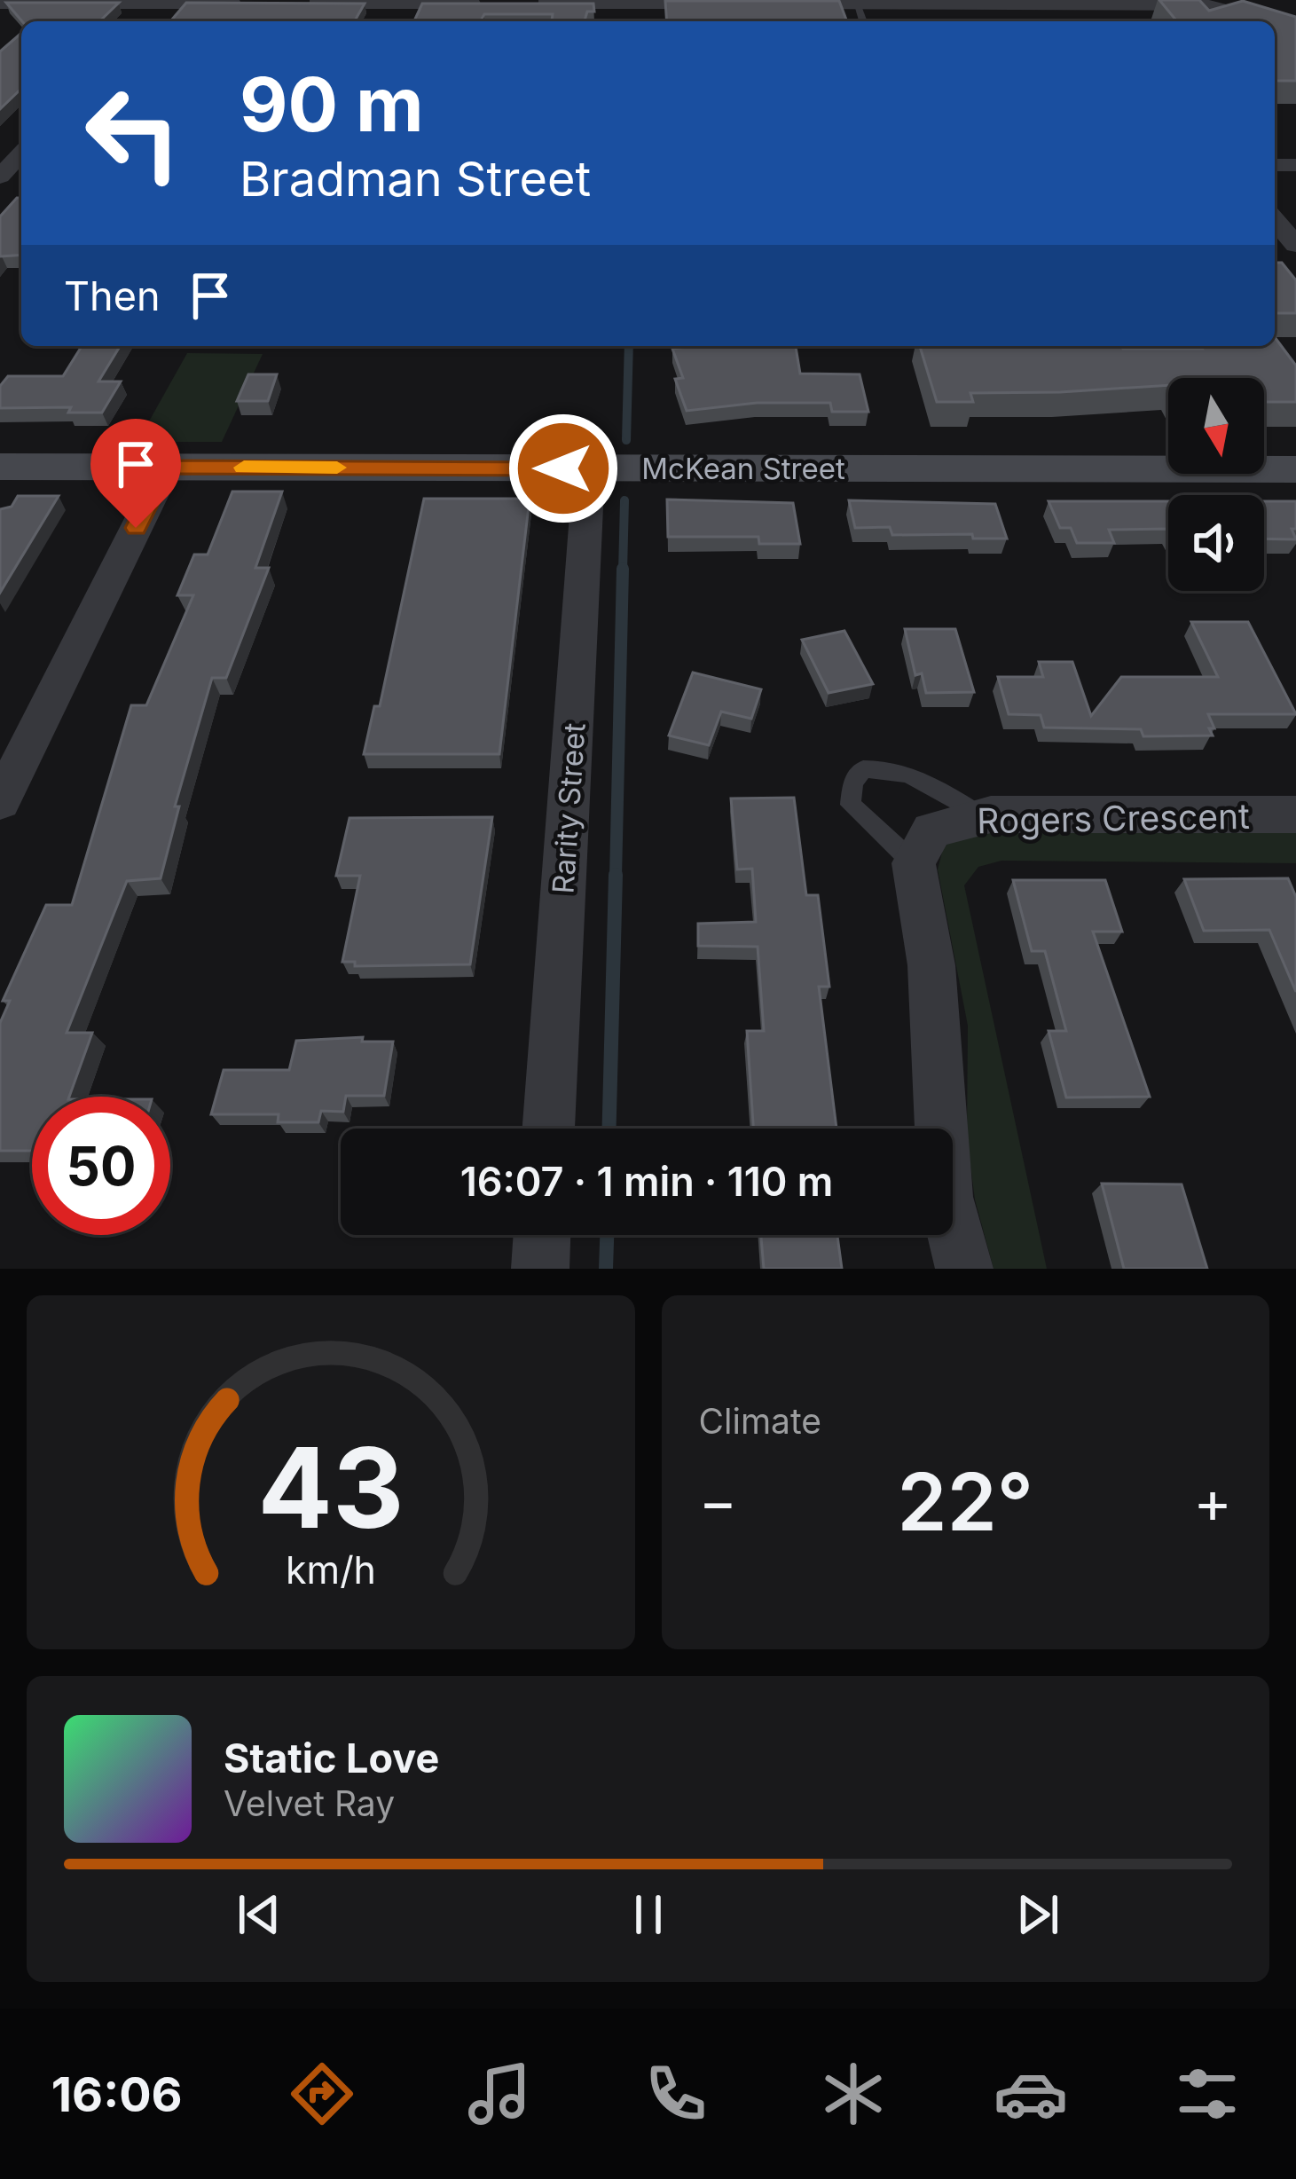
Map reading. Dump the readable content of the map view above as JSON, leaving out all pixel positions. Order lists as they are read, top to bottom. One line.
{"streets":{"main road":["McKean Street"],"street":["Rarity Street","Rogers Crescent"]},"crossings":[["McKean Street","Rarity Street"]],"north":"bottom","page":{"turn":["90 m","Bradman Street"],"then":"Then","limit":"50","trip":"16:07 · 1 min · 110 m","tile":"Climate","heat":["−","22°","+"],"song":["Static Love","Velvet Ray"],"tabs":"16:06","gauge":["43","km/h"]}}
